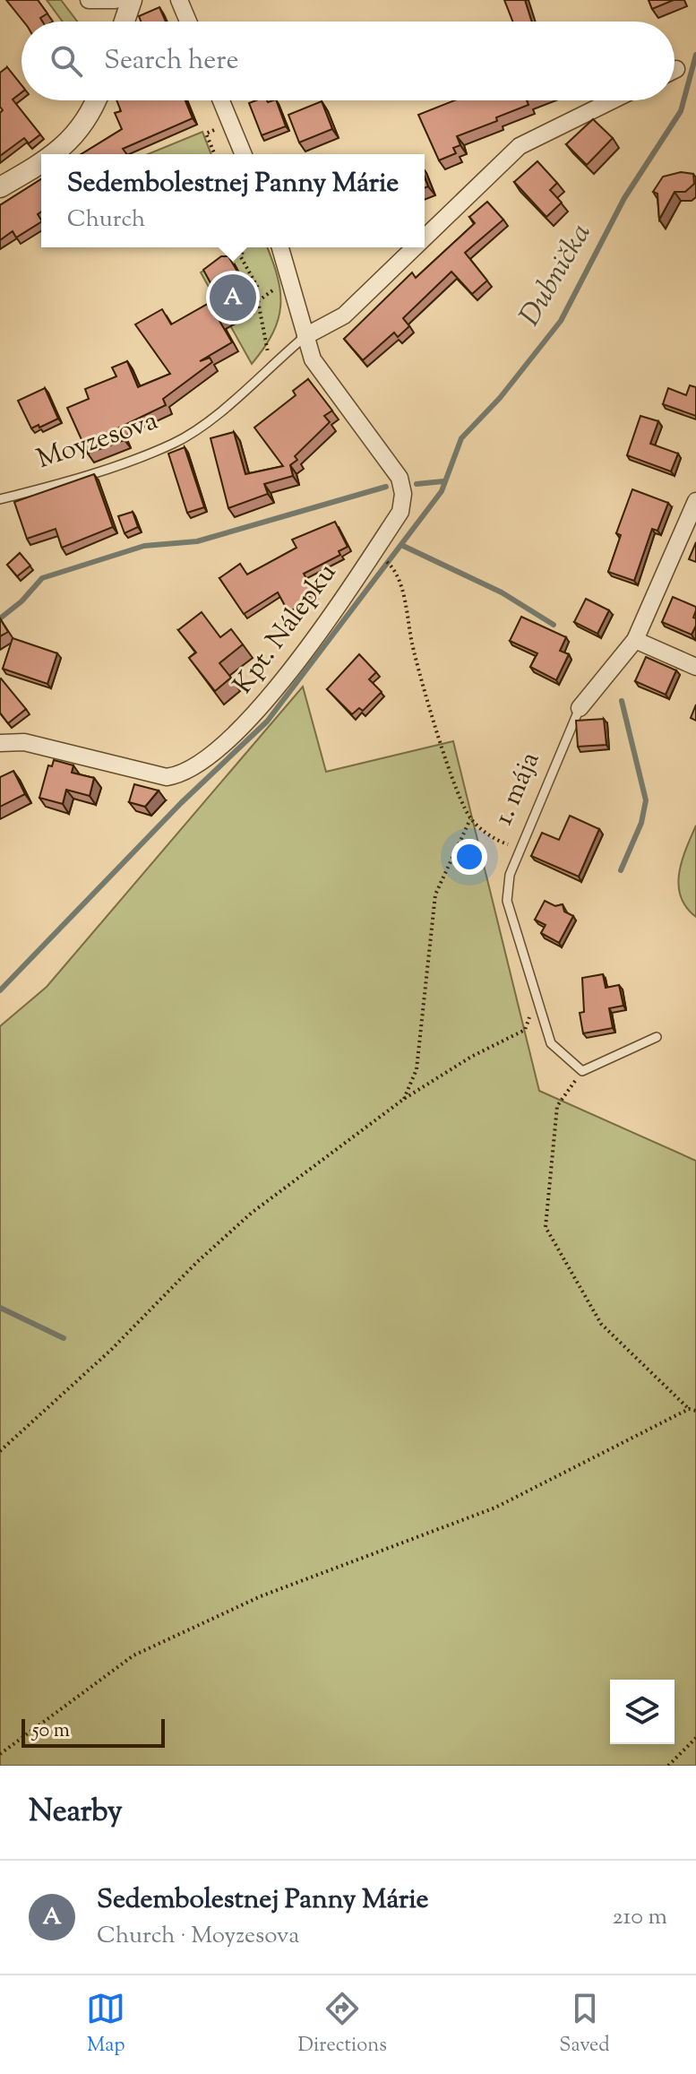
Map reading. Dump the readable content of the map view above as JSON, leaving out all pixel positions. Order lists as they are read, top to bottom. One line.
{"streets":{"street":["Moyzesova","Kpt. Nálepku","1. mája"]},"crossings":[["Moyzesova","Kpt. Nálepku"]],"water":["Dubnička"],"scale_bar":"50 m","page":{"search":"Search here","popup":["Sedembolestnej Panny Márie","Church"],"pins":"A","scale":"50 m","heading":"Nearby","list":[{"mark":"A","name":"Sedembolestnej Panny Márie","note":"Church · Moyzesova","value":"210 m"}],"nav":["Map","Directions","Saved"]}}
